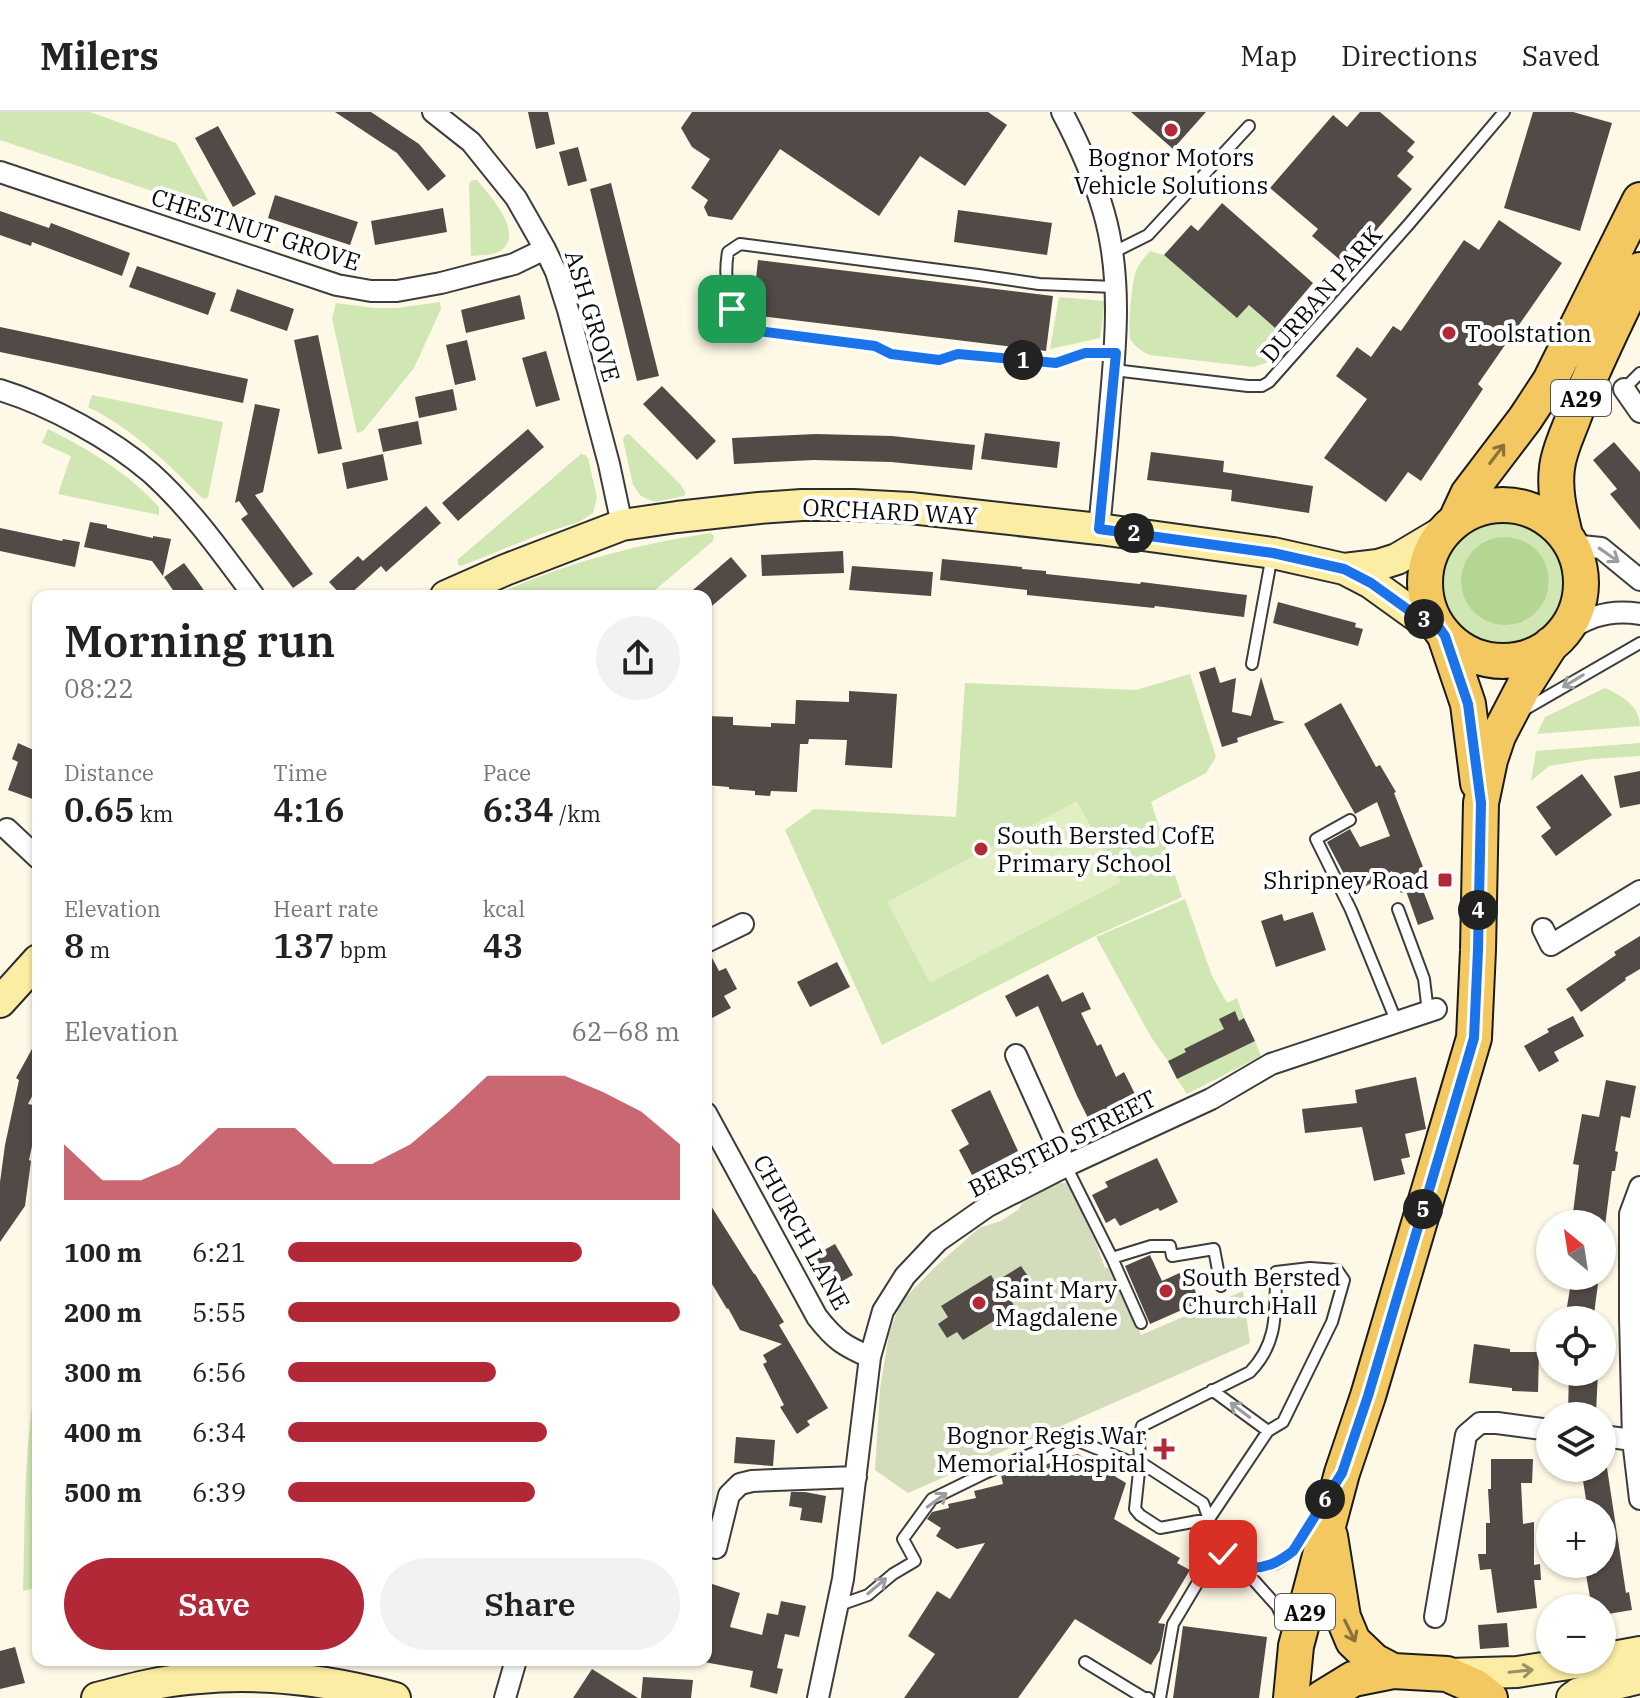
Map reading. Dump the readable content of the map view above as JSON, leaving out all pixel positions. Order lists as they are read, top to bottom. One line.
{"streets":{"main road":["A29"],"street":["CHESTNUT GROVE","ASH GROVE","ORCHARD WAY","BERSTED STREET","CHURCH LANE"],"lane":["DURBAN PARK"]},"crossings":[["CHESTNUT GROVE","ASH GROVE"],["ASH GROVE","ORCHARD WAY"],["BERSTED STREET","CHURCH LANE"]],"places":{"other":["Bognor Motors Vehicle Solutions","Toolstation","South Bersted CofE Primary School","South Bersted Church Hall","Saint Mary Magdalene"],"transit":["Shripney Road"],"health":["Bognor Regis War Memorial Hospital"]},"north":"top left","page":{"header":"Milers","nav":["Map","Directions","Saved"],"pins":["1","2","3","4","5","6"],"heading":["Morning run","08:22"],"stats":[["Distance","0.65 km"],["Time","4:16"],["Pace","6:34 /km"],["Elevation","8 m"],["Heart rate","137 bpm"],["kcal","43"]],"chart":["Elevation","62–68 m"],"map_buttons":["+","−"],"list":[{"name":"100 m","note":"6:21"},{"name":"200 m","note":"5:55"},{"name":"300 m","note":"6:56"},{"name":"400 m","note":"6:34"},{"name":"500 m","note":"6:39"}],"buttons":["Save","Share"]}}
